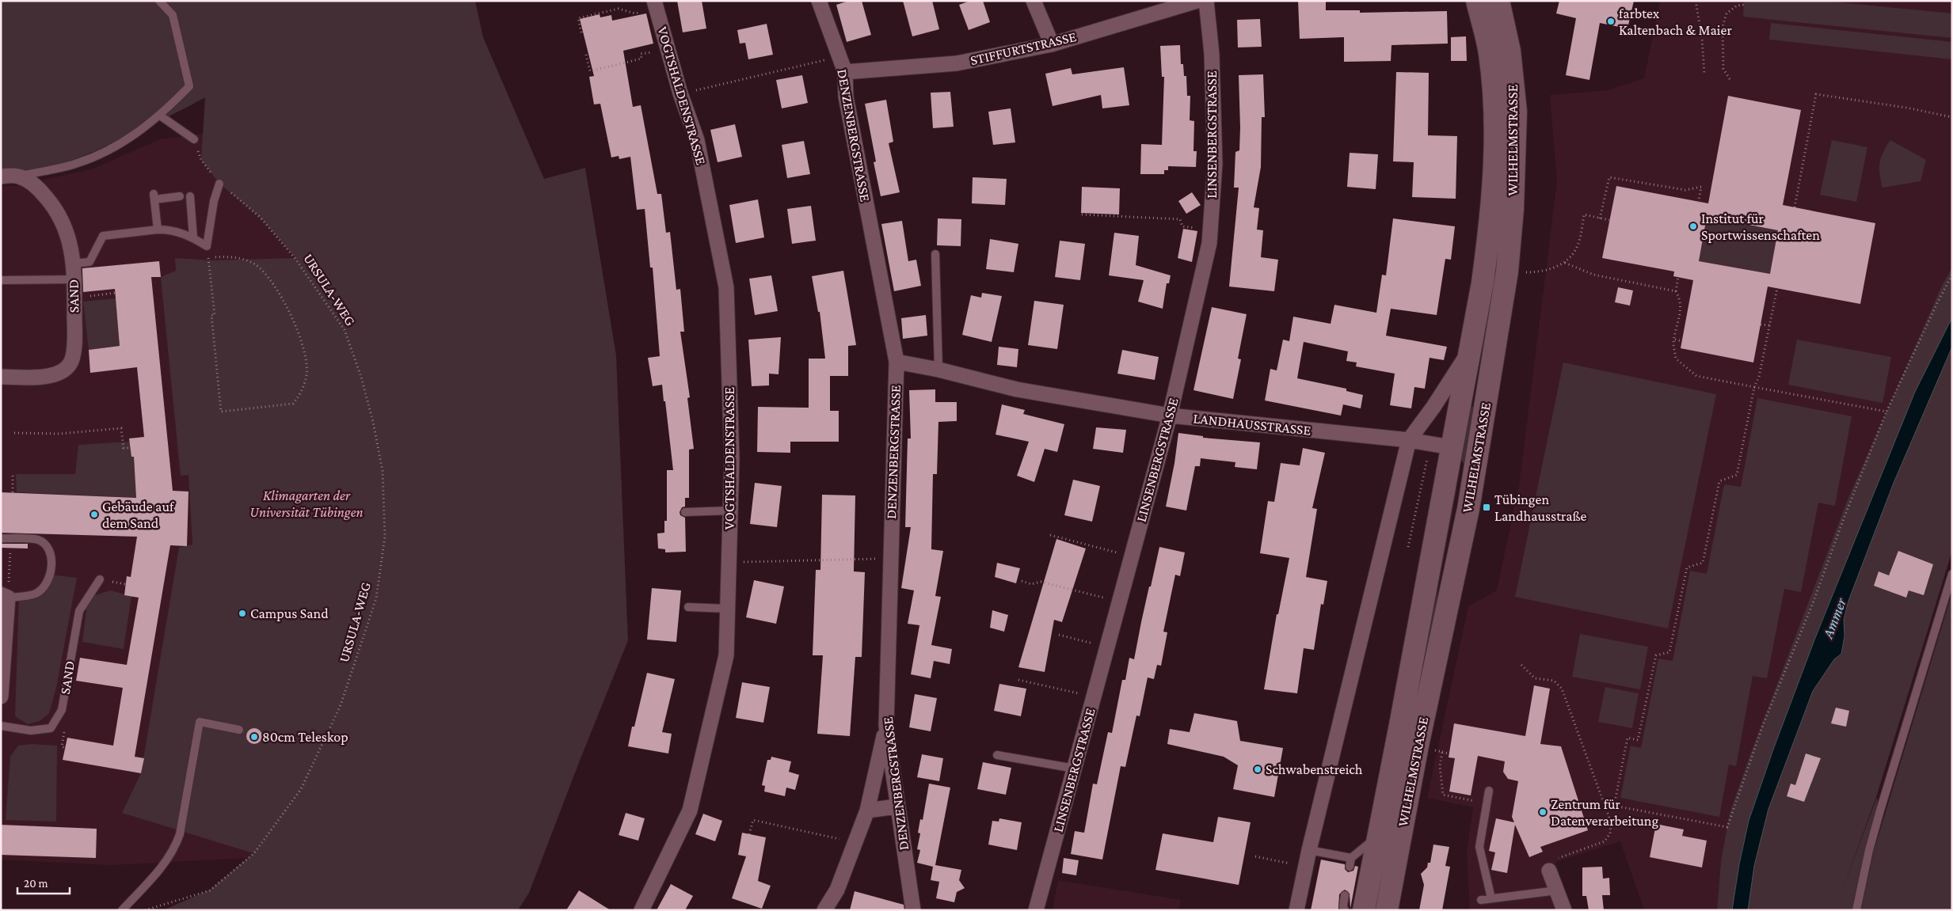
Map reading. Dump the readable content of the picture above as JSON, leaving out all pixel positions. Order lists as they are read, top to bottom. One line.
{"streets":{"main road":["WILHELMSTRASSE"],"street":["STIFFURTSTRASSE","VOGTSHALDENSTRASSE","LINSENBERGSTRASSE","DENZENBERGSTRASSE","SAND","LANDHAUSSTRASSE"],"path":["URSULA-WEG"]},"crossings":[["STIFFURTSTRASSE","DENZENBERGSTRASSE"],["LINSENBERGSTRASSE","LANDHAUSSTRASSE"],["DENZENBERGSTRASSE","LANDHAUSSTRASSE"],["WILHELMSTRASSE","LANDHAUSSTRASSE"]],"water":["Ammer"],"parks":["Klimagarten der Universität Tübingen"],"places":{"other":["farbtex Kaltenbach & Maier","Institut für Sportwissenschaften","Gebäude auf dem Sand","Campus Sand","80cm Teleskop","Schwabenstreich","Zentrum für Datenverarbeitung"],"transit":["Tübingen Landhausstraße"]},"scale_bar":"20 m"}
